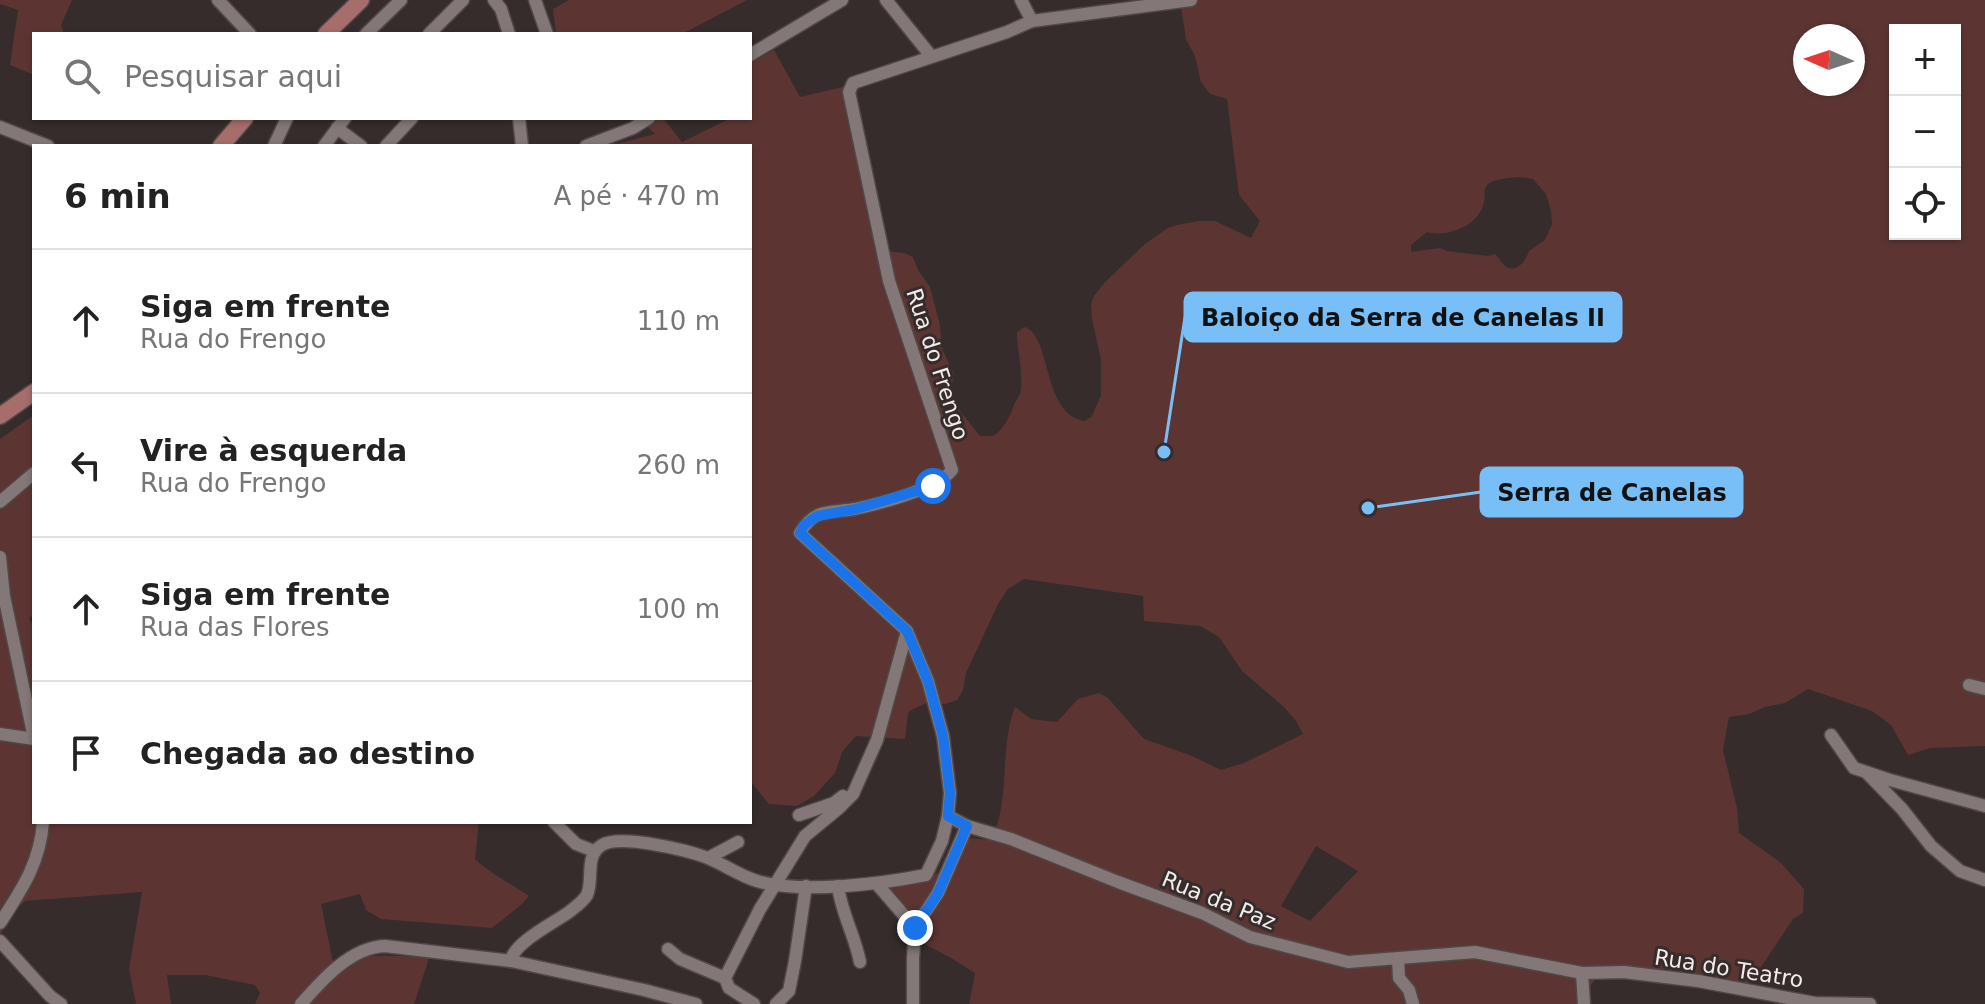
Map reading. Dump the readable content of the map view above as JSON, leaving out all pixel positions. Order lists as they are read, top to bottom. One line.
{"streets":{"street":["Rua do Frengo","Rua da Paz","Rua do Teatro"]},"crossings":[["Rua do Frengo","Rua da Paz"],["Rua da Paz","Rua do Teatro"]],"places":["Baloiço da Serra de Canelas II","Serra de Canelas"],"north":"left","page":{"map_buttons":["+","−"],"search":"Pesquisar aqui","heading":["6 min","A pé · 470 m"],"list":[["Siga em frente","Rua do Frengo","110 m"],["Vire à esquerda","Rua do Frengo","260 m"],["Siga em frente","Rua das Flores","100 m"],"Chegada ao destino"]}}
